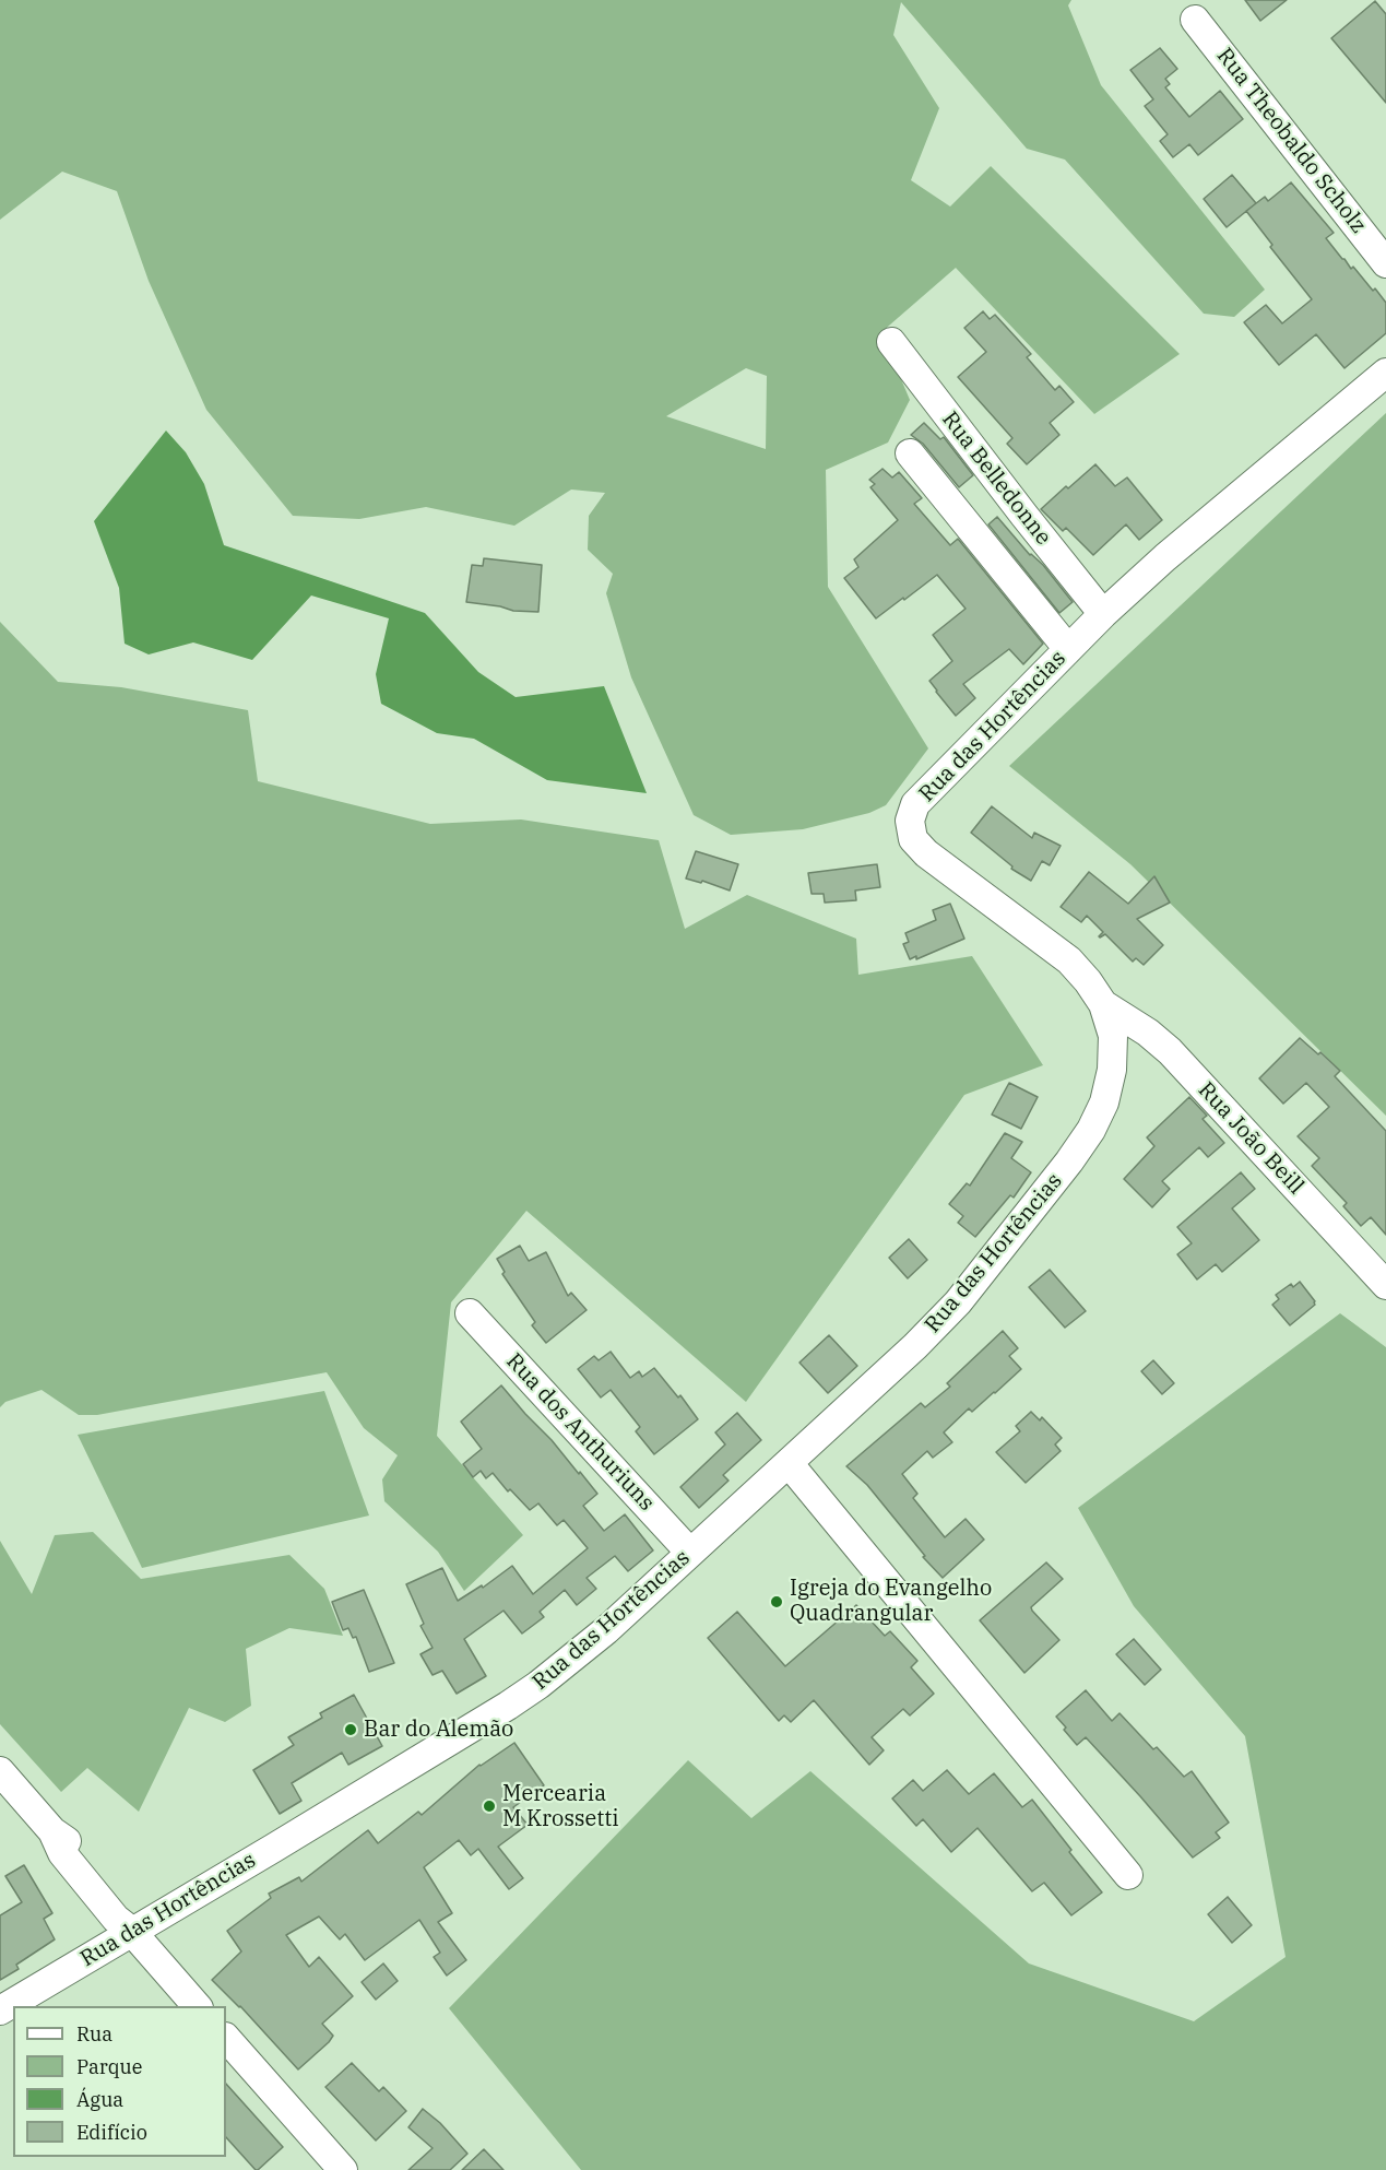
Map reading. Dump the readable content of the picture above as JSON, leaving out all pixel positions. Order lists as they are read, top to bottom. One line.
{"streets":{"street":["Rua Theobaldo Scholz","Rua Belledonne","Rua das Hortências","Rua João Beill","Rua dos Anthuriuns"]},"crossings":[["Rua Belledonne","Rua das Hortências"],["Rua das Hortências","Rua João Beill"],["Rua das Hortências","Rua dos Anthuriuns"]],"places":["Igreja do Evangelho Quadrangular","Bar do Alemão","Mercearia M Krossetti"],"legend":["Rua","Parque","Água","Edifício"]}
